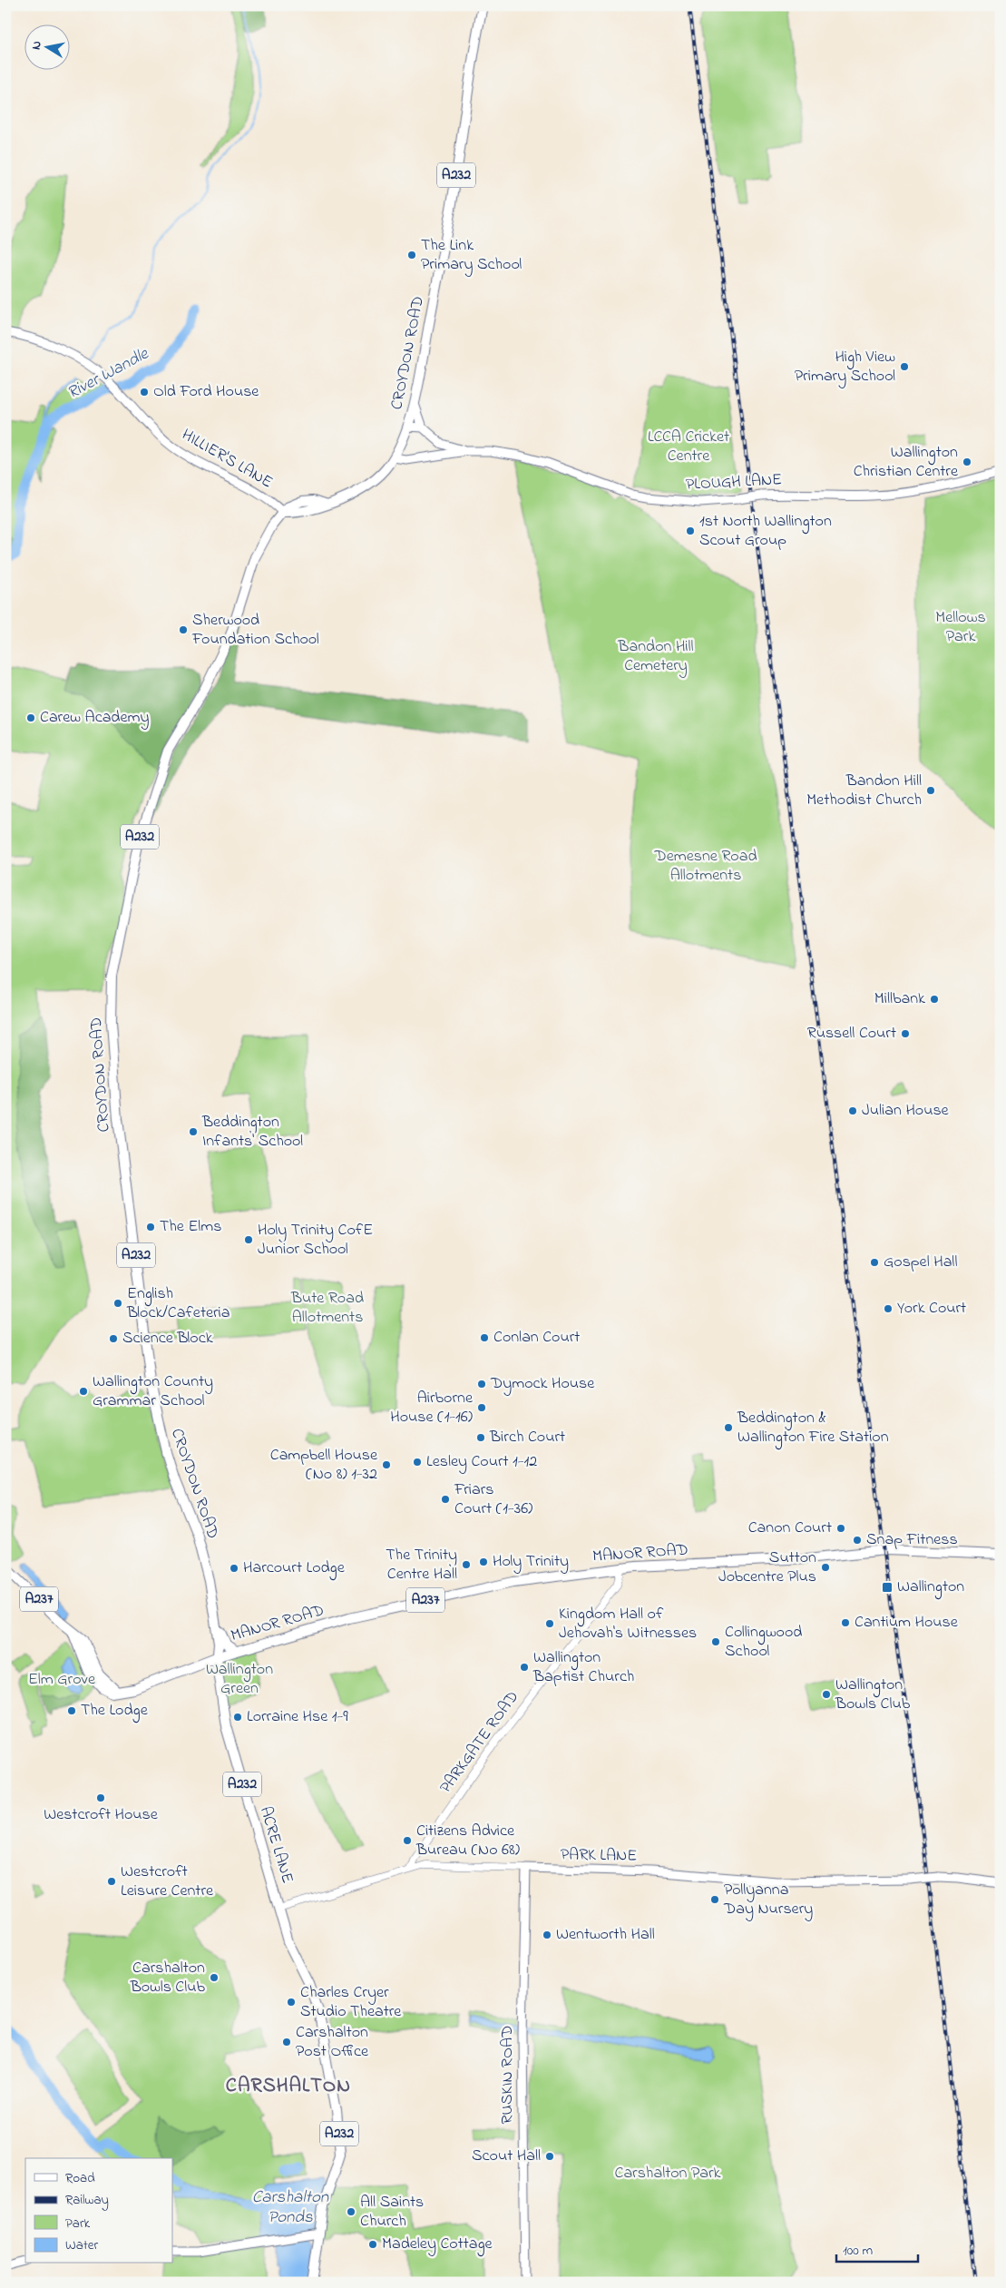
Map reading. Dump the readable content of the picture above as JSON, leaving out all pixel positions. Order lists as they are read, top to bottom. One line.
{"streets":{"main road":["A232","CROYDON ROAD","HILLIER'S LANE","PLOUGH LANE","MANOR ROAD","A237","ACRE LANE","PARK LANE","RUSKIN ROAD"],"street":["PARKGATE ROAD"]},"crossings":[["A232","ACRE LANE"],["A232","PARK LANE"],["CROYDON ROAD","HILLIER'S LANE"],["CROYDON ROAD","PLOUGH LANE"],["CROYDON ROAD","MANOR ROAD"],["CROYDON ROAD","A237"],["CROYDON ROAD","ACRE LANE"],["MANOR ROAD","A237"],["MANOR ROAD","PARKGATE ROAD"],["MANOR ROAD","ACRE LANE"],["A237","ACRE LANE"],["PARKGATE ROAD","PARK LANE"],["ACRE LANE","PARK LANE"],["PARK LANE","RUSKIN ROAD"]],"districts":["CARSHALTON"],"water":["River Wandle","Carshalton Ponds"],"parks":["LCCA Cricket Centre","Mellows Park","Bandon Hill Cemetery","Demesne Road Allotments","Bute Road Allotments","Wallington Green","Elm Grove","Carshalton Park"],"places":{"other":["The Link Primary School","High View Primary School","Old Ford House","Wallington Christian Centre","1st North Wallington Scout Group","Sherwood Foundation School","Carew Academy","Bandon Hill Methodist Church","Millbank","Russell Court","Julian House","Beddington Infants' School","The Elms","Holy Trinity CofE Junior School","Gospel Hall","English Block/Cafeteria","York Court","Conlan Court","Science Block","Dymock House","Wallington County Grammar School","Airborne House (1-16)","Beddington & Wallington Fire Station","Birch Court","Lesley Court 1-12","Campbell House (No 8) 1-32","Friars Court (1-36)","Canon Court","Snap Fitness","Holy Trinity","The Trinity Centre Hall","Sutton Jobcentre Plus","Harcourt Lodge","Cantium House","Kingdom Hall of Jehovah's Witnesses","Collingwood School","Wallington Baptist Church","Wallington Bowls Club","The Lodge","Lorraine Hse 1-9","Westcroft House","Citizens Advice Bureau (No 68)","Westcroft Leisure Centre","Pollyanna Day Nursery","Wentworth Hall","Carshalton Bowls Club","Charles Cryer Studio Theatre","Carshalton Post Office","Scout Hall","All Saints Church","Madeley Cottage"],"transit":["Wallington"]},"legend":["Road","Railway","Park","Water"],"scale_bar":"100 m","north":"left"}
